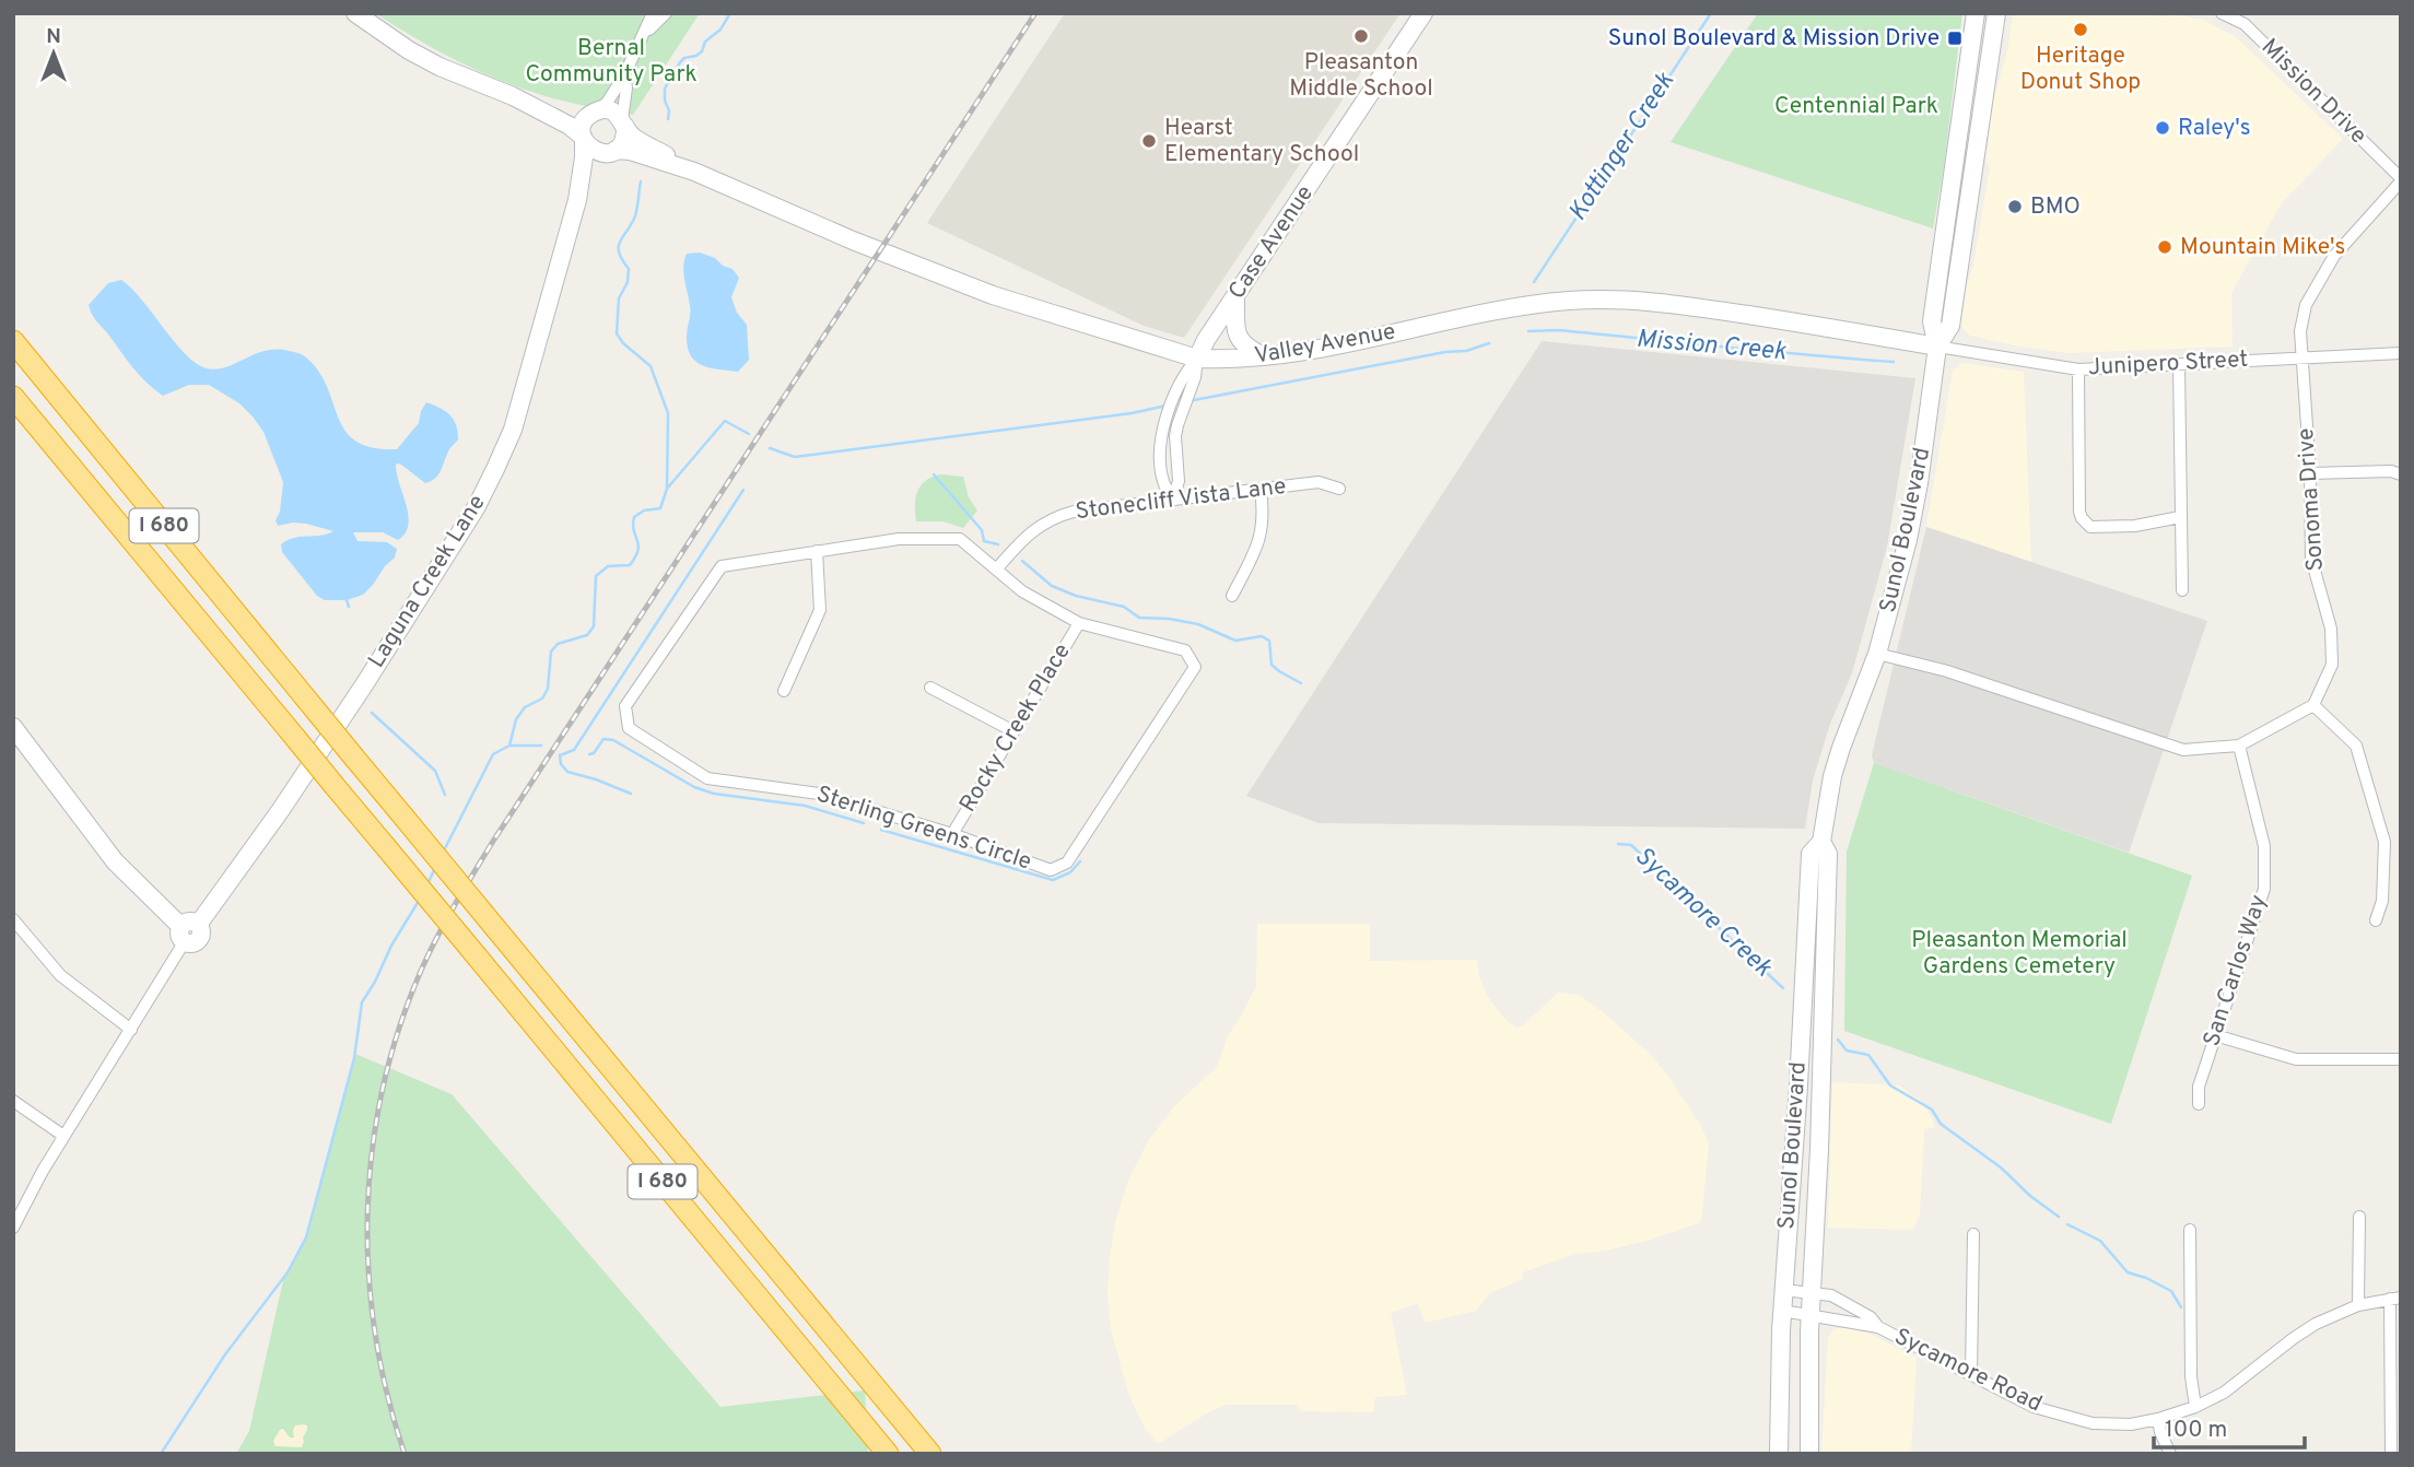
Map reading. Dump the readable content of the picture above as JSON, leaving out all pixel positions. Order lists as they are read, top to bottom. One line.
{"streets":{"highway":["I 680"],"street":["Mission Drive","Case Avenue","Valley Avenue","Junipero Street","Stonecliff Vista Lane","Sonoma Drive","Sunol Boulevard","Laguna Creek Lane","Rocky Creek Place","Sterling Greens Circle","San Carlos Way","Sycamore Road"]},"crossings":[["Mission Drive","Sonoma Drive"],["Case Avenue","Valley Avenue"],["Case Avenue","Stonecliff Vista Lane"],["Valley Avenue","Junipero Street"],["Valley Avenue","Sunol Boulevard"],["Valley Avenue","Laguna Creek Lane"],["Junipero Street","Sonoma Drive"],["Junipero Street","Sunol Boulevard"],["Stonecliff Vista Lane","Sterling Greens Circle"],["Sunol Boulevard","Sycamore Road"],["Rocky Creek Place","Sterling Greens Circle"]],"water":["Kottinger Creek","Mission Creek","Sycamore Creek"],"parks":["Bernal Community Park","Centennial Park","Pleasanton Memorial Gardens Cemetery"],"places":{"other":["Heritage Donut Shop","Pleasanton Middle School","Raley's","Hearst Elementary School","BMO","Mountain Mike's"],"transit":["Sunol Boulevard & Mission Drive"]},"scale_bar":"100 m","north":"top"}
